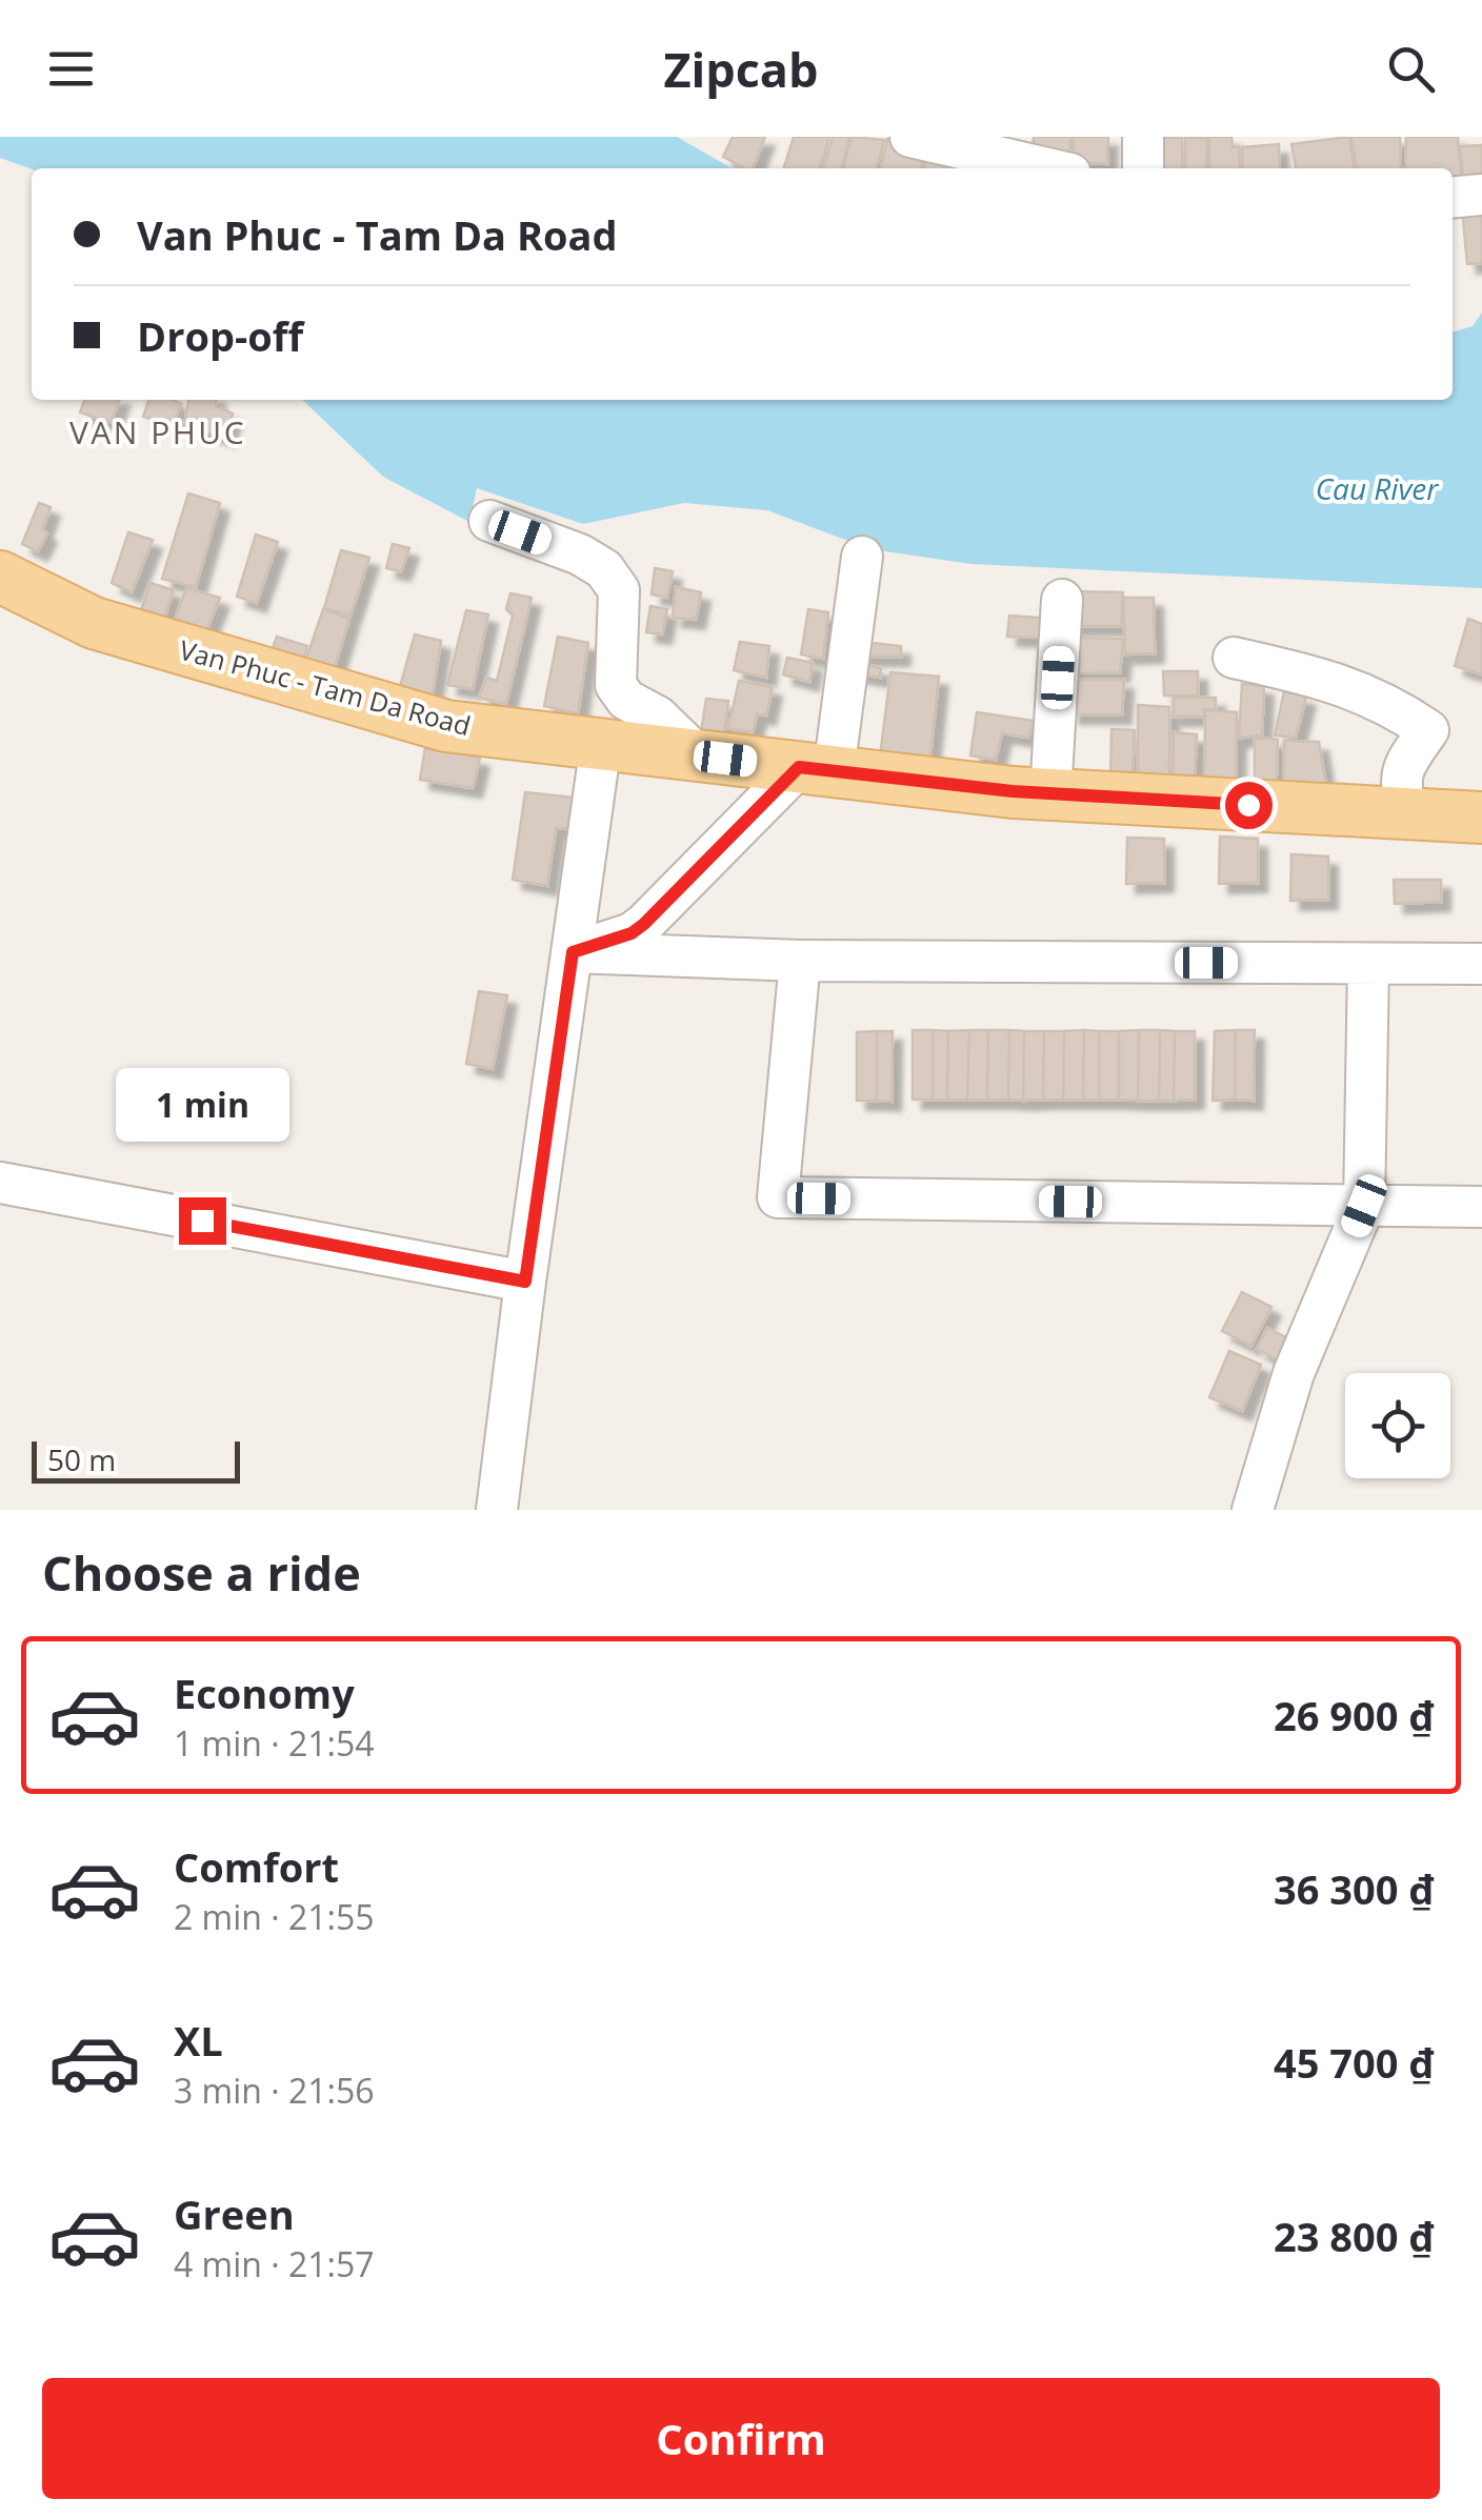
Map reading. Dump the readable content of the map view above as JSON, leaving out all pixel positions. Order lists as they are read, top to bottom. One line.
{"streets":{"main road":["Van Phuc - Tam Da Road"]},"districts":["VAN PHUC"],"water":["Cau River"],"scale_bar":"50 m","page":{"header":"Zipcab","banner":["Van Phuc - Tam Da Road","Drop-off"],"bubble":"1 min","scale":"50 m","heading":"Choose a ride","list":[{"name":"Economy","note":"1 min · 21:54","value":"26 900 ₫"},{"name":"Comfort","note":"2 min · 21:55","value":"36 300 ₫"},{"name":"XL","note":"3 min · 21:56","value":"45 700 ₫"},{"name":"Green","note":"4 min · 21:57","value":"23 800 ₫"}],"buttons":"Confirm"}}
